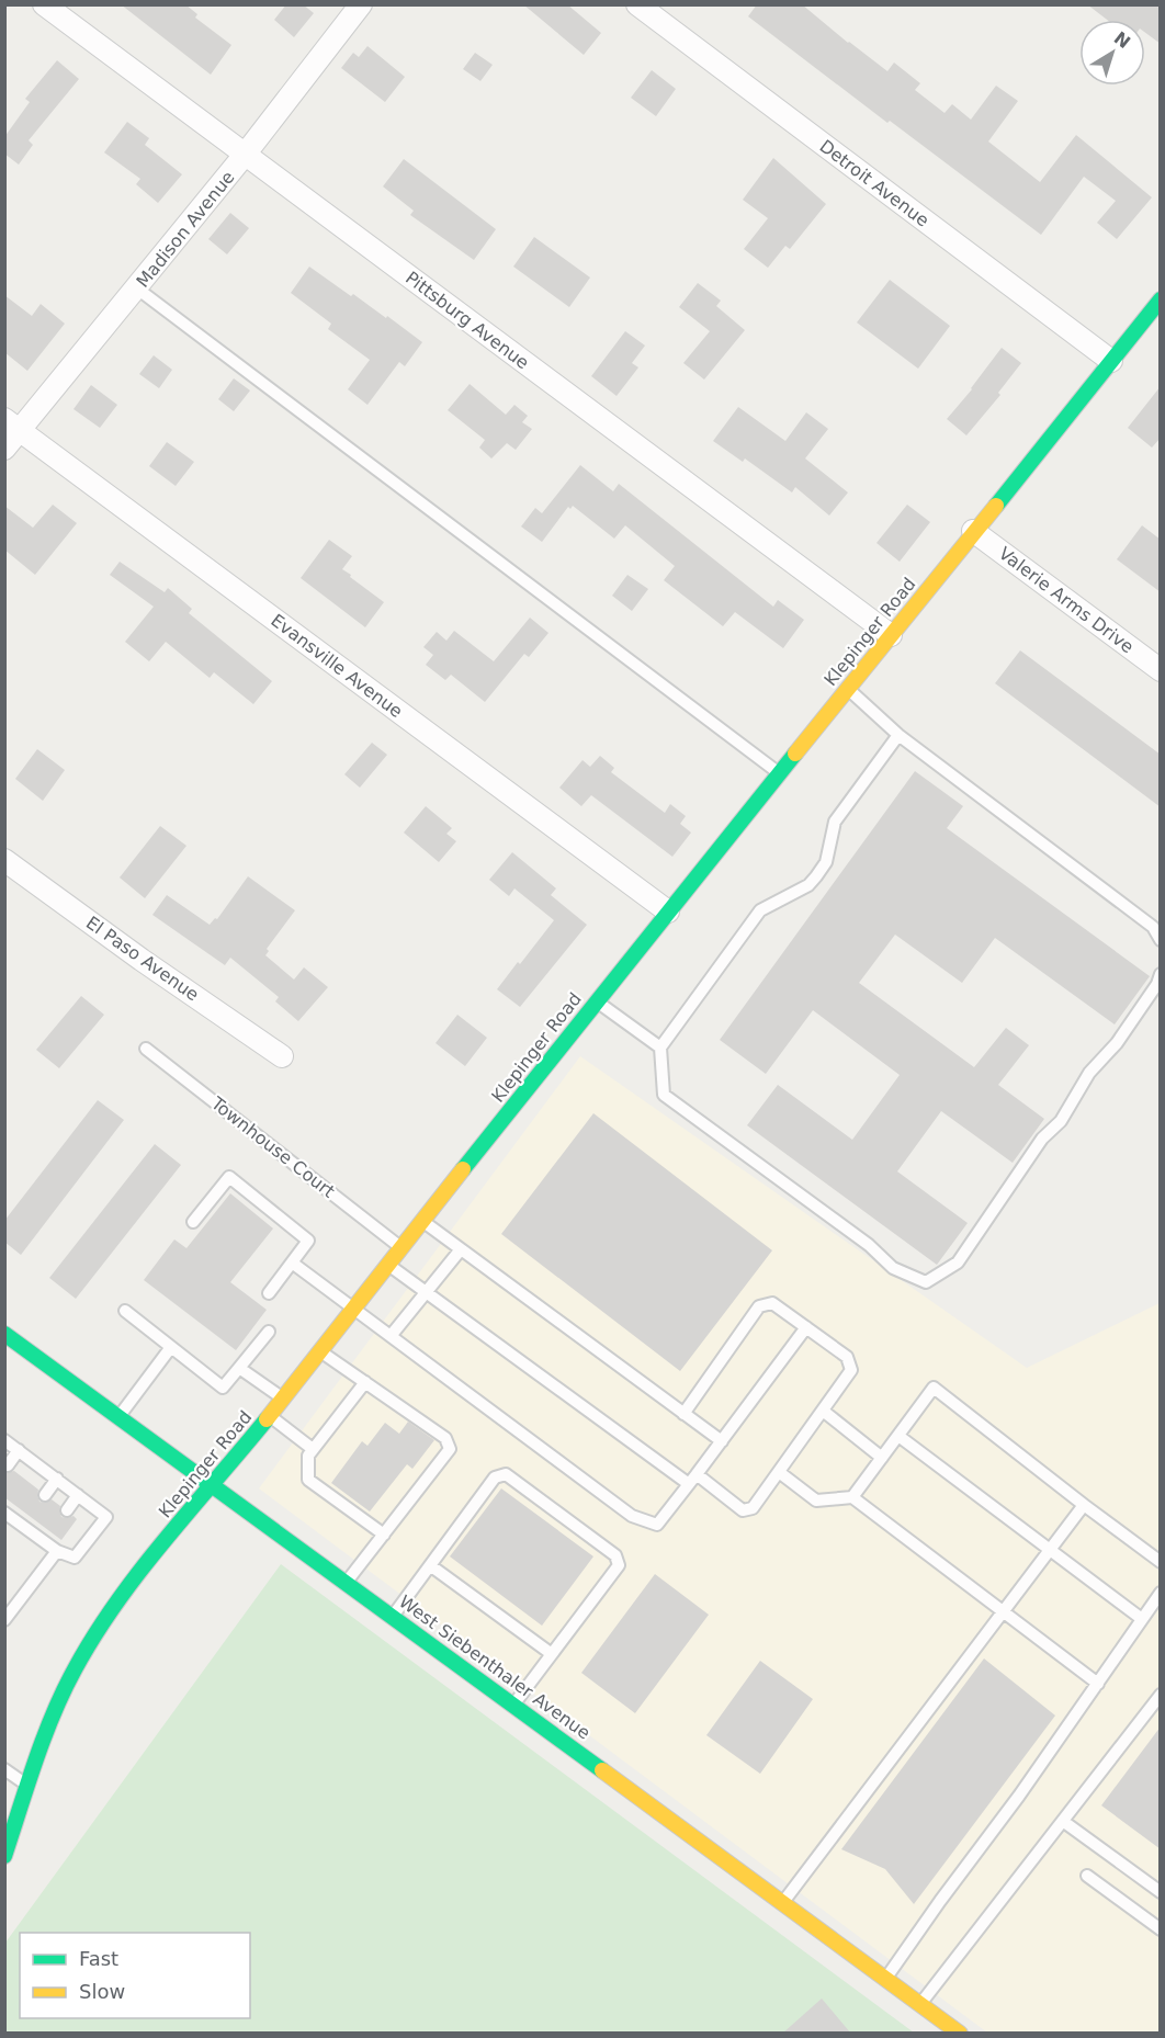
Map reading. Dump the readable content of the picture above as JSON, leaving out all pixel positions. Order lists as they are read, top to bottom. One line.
{"streets":{"street":["Detroit Avenue","Madison Avenue","Pittsburg Avenue","Valerie Arms Drive","Klepinger Road","Evansville Avenue","El Paso Avenue","West Siebenthaler Avenue"],"lane":["Townhouse Court"]},"crossings":[["Detroit Avenue","Klepinger Road"],["Madison Avenue","Pittsburg Avenue"],["Madison Avenue","Evansville Avenue"],["Pittsburg Avenue","Klepinger Road"],["Valerie Arms Drive","Klepinger Road"],["Klepinger Road","Evansville Avenue"],["Klepinger Road","Townhouse Court"],["Klepinger Road","West Siebenthaler Avenue"]],"legend":["Fast","Slow"],"north":"top right"}
